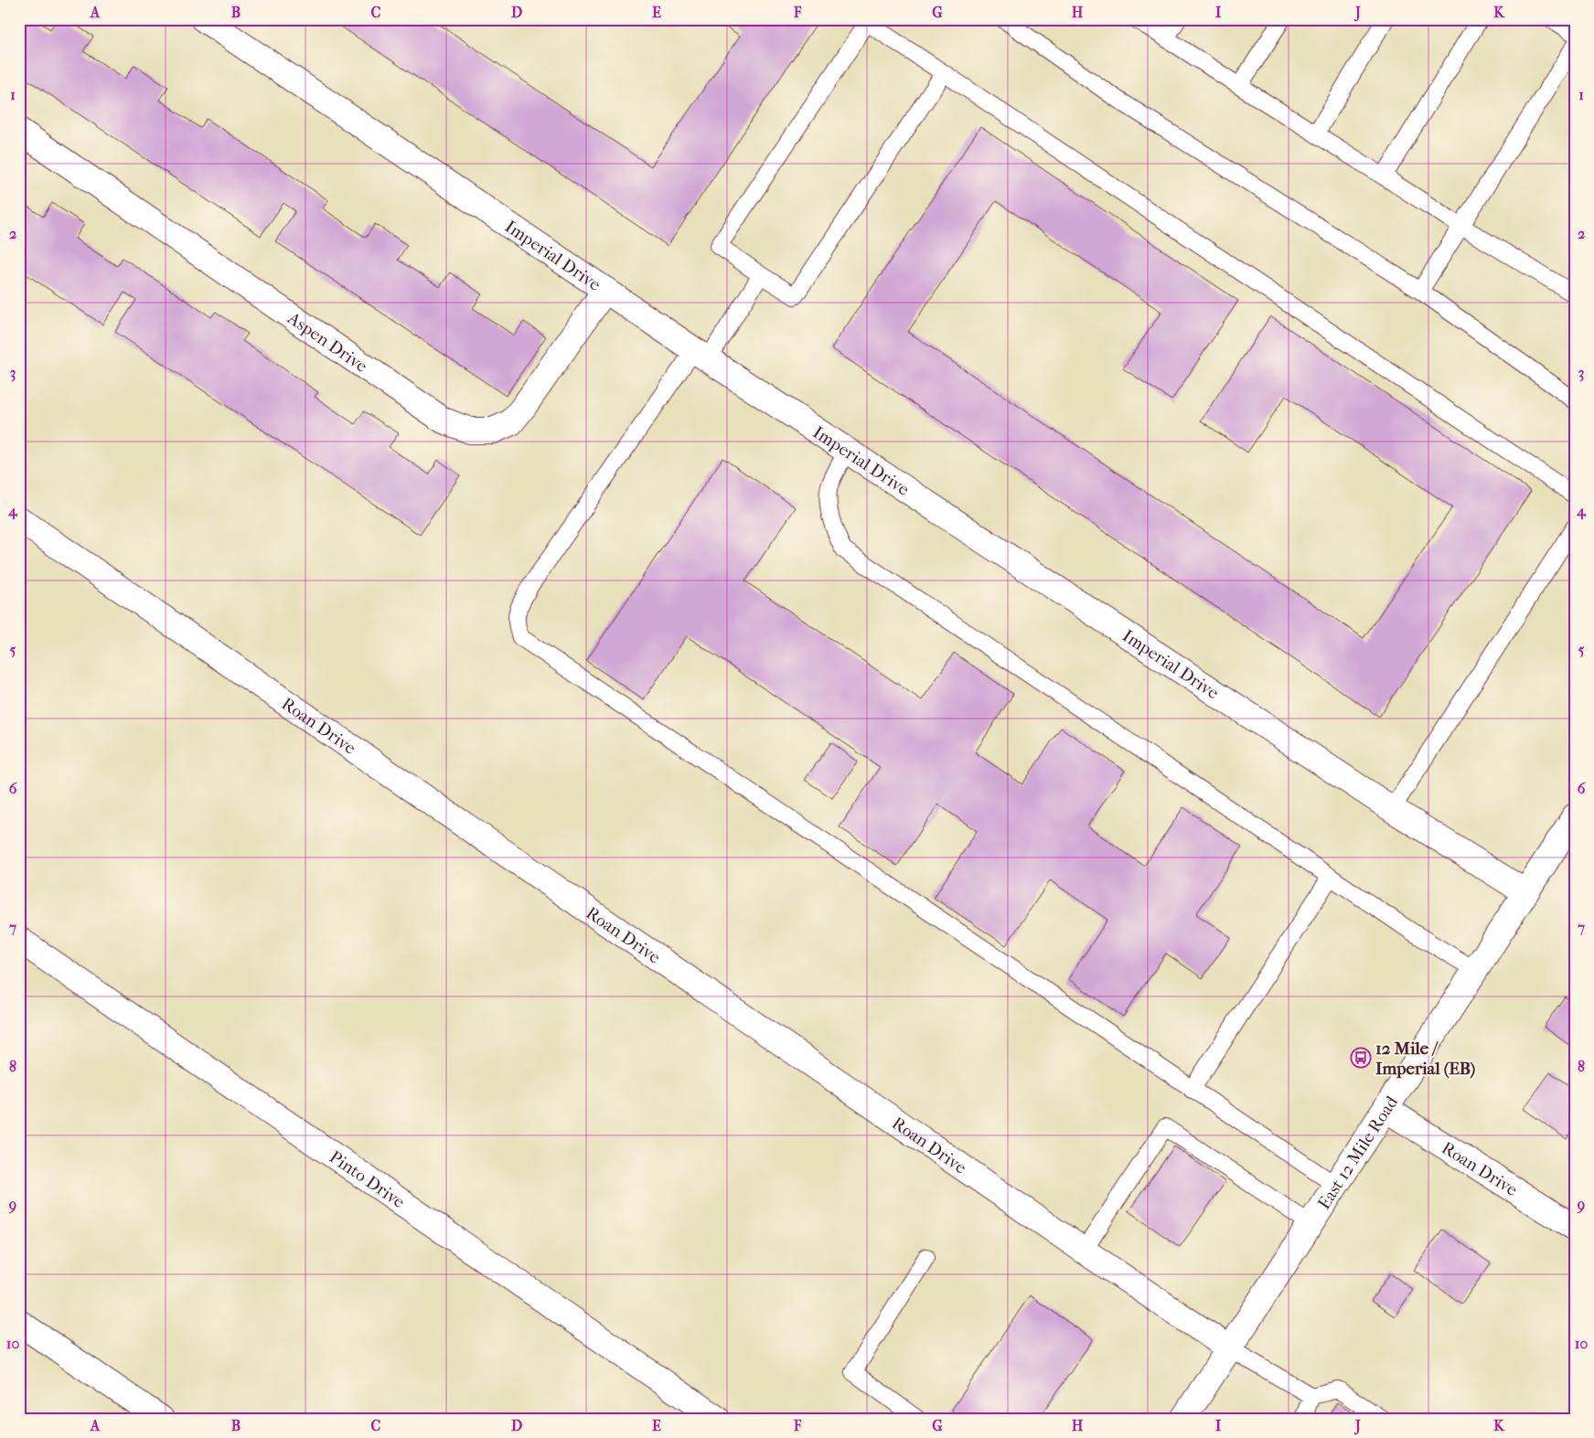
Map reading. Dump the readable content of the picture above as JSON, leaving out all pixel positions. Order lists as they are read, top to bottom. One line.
{"streets":{"street":["Imperial Drive","Aspen Drive","Roan Drive","East 12 Mile Road","Pinto Drive"]},"crossings":[["Imperial Drive","Aspen Drive"],["Imperial Drive","East 12 Mile Road"],["Roan Drive","East 12 Mile Road"]],"places":{"bus stop":["12 Mile / Imperial (EB)"]},"grid":{"columns":["A","B","C","D","E","F","G","H","I","J","K"],"rows":["1","2","3","4","5","6","7","8","9","10"]}}
